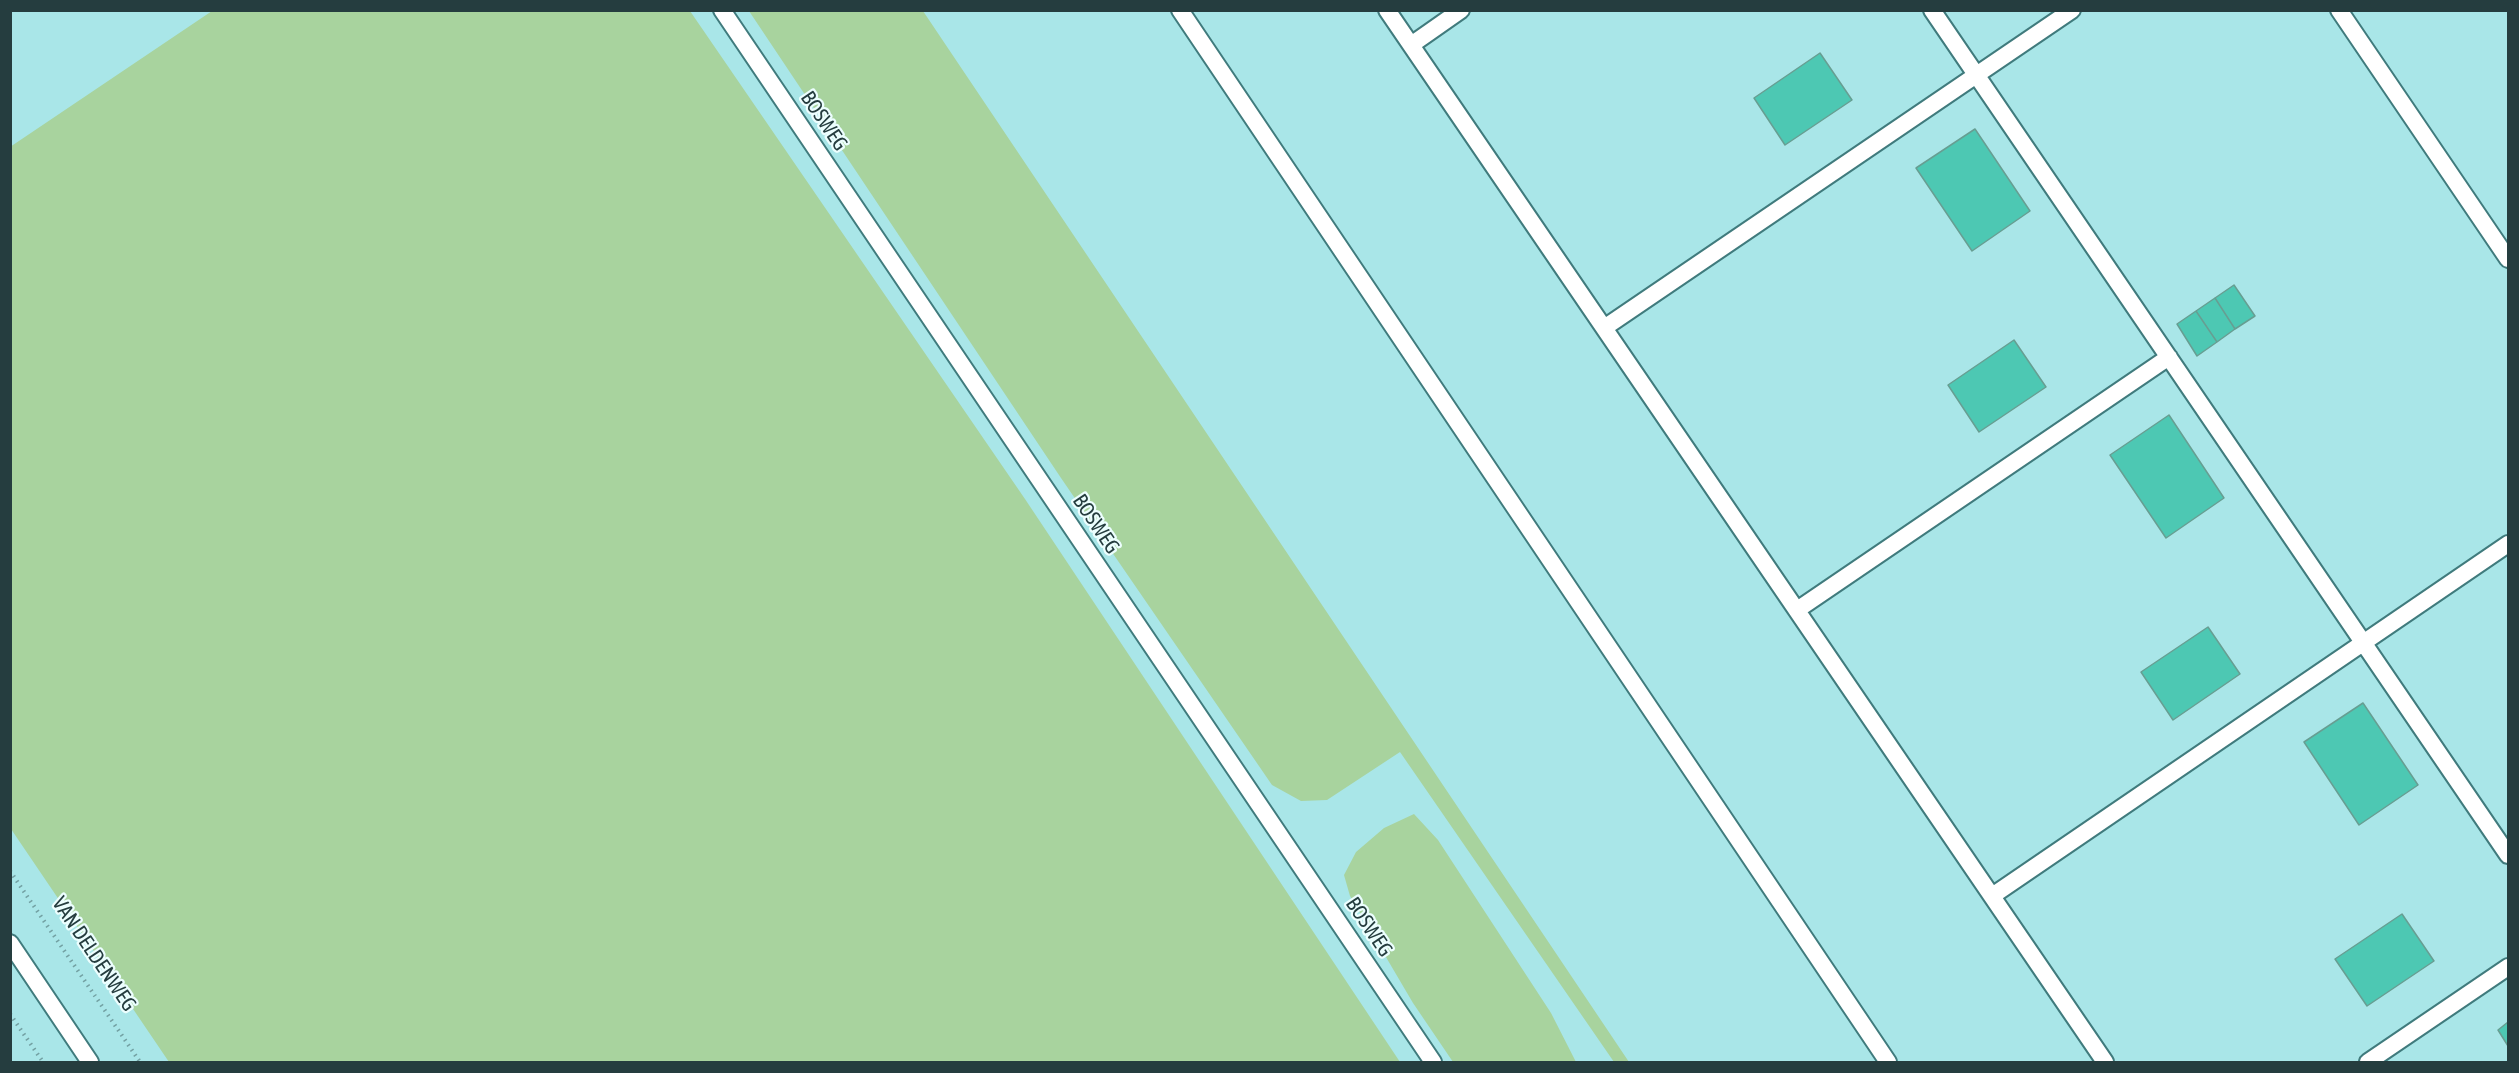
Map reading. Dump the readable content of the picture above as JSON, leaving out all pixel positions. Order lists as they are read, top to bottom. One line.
{"streets":{"lane":["BOSWEG"],"path":["VAN DELDENWEG"]}}
